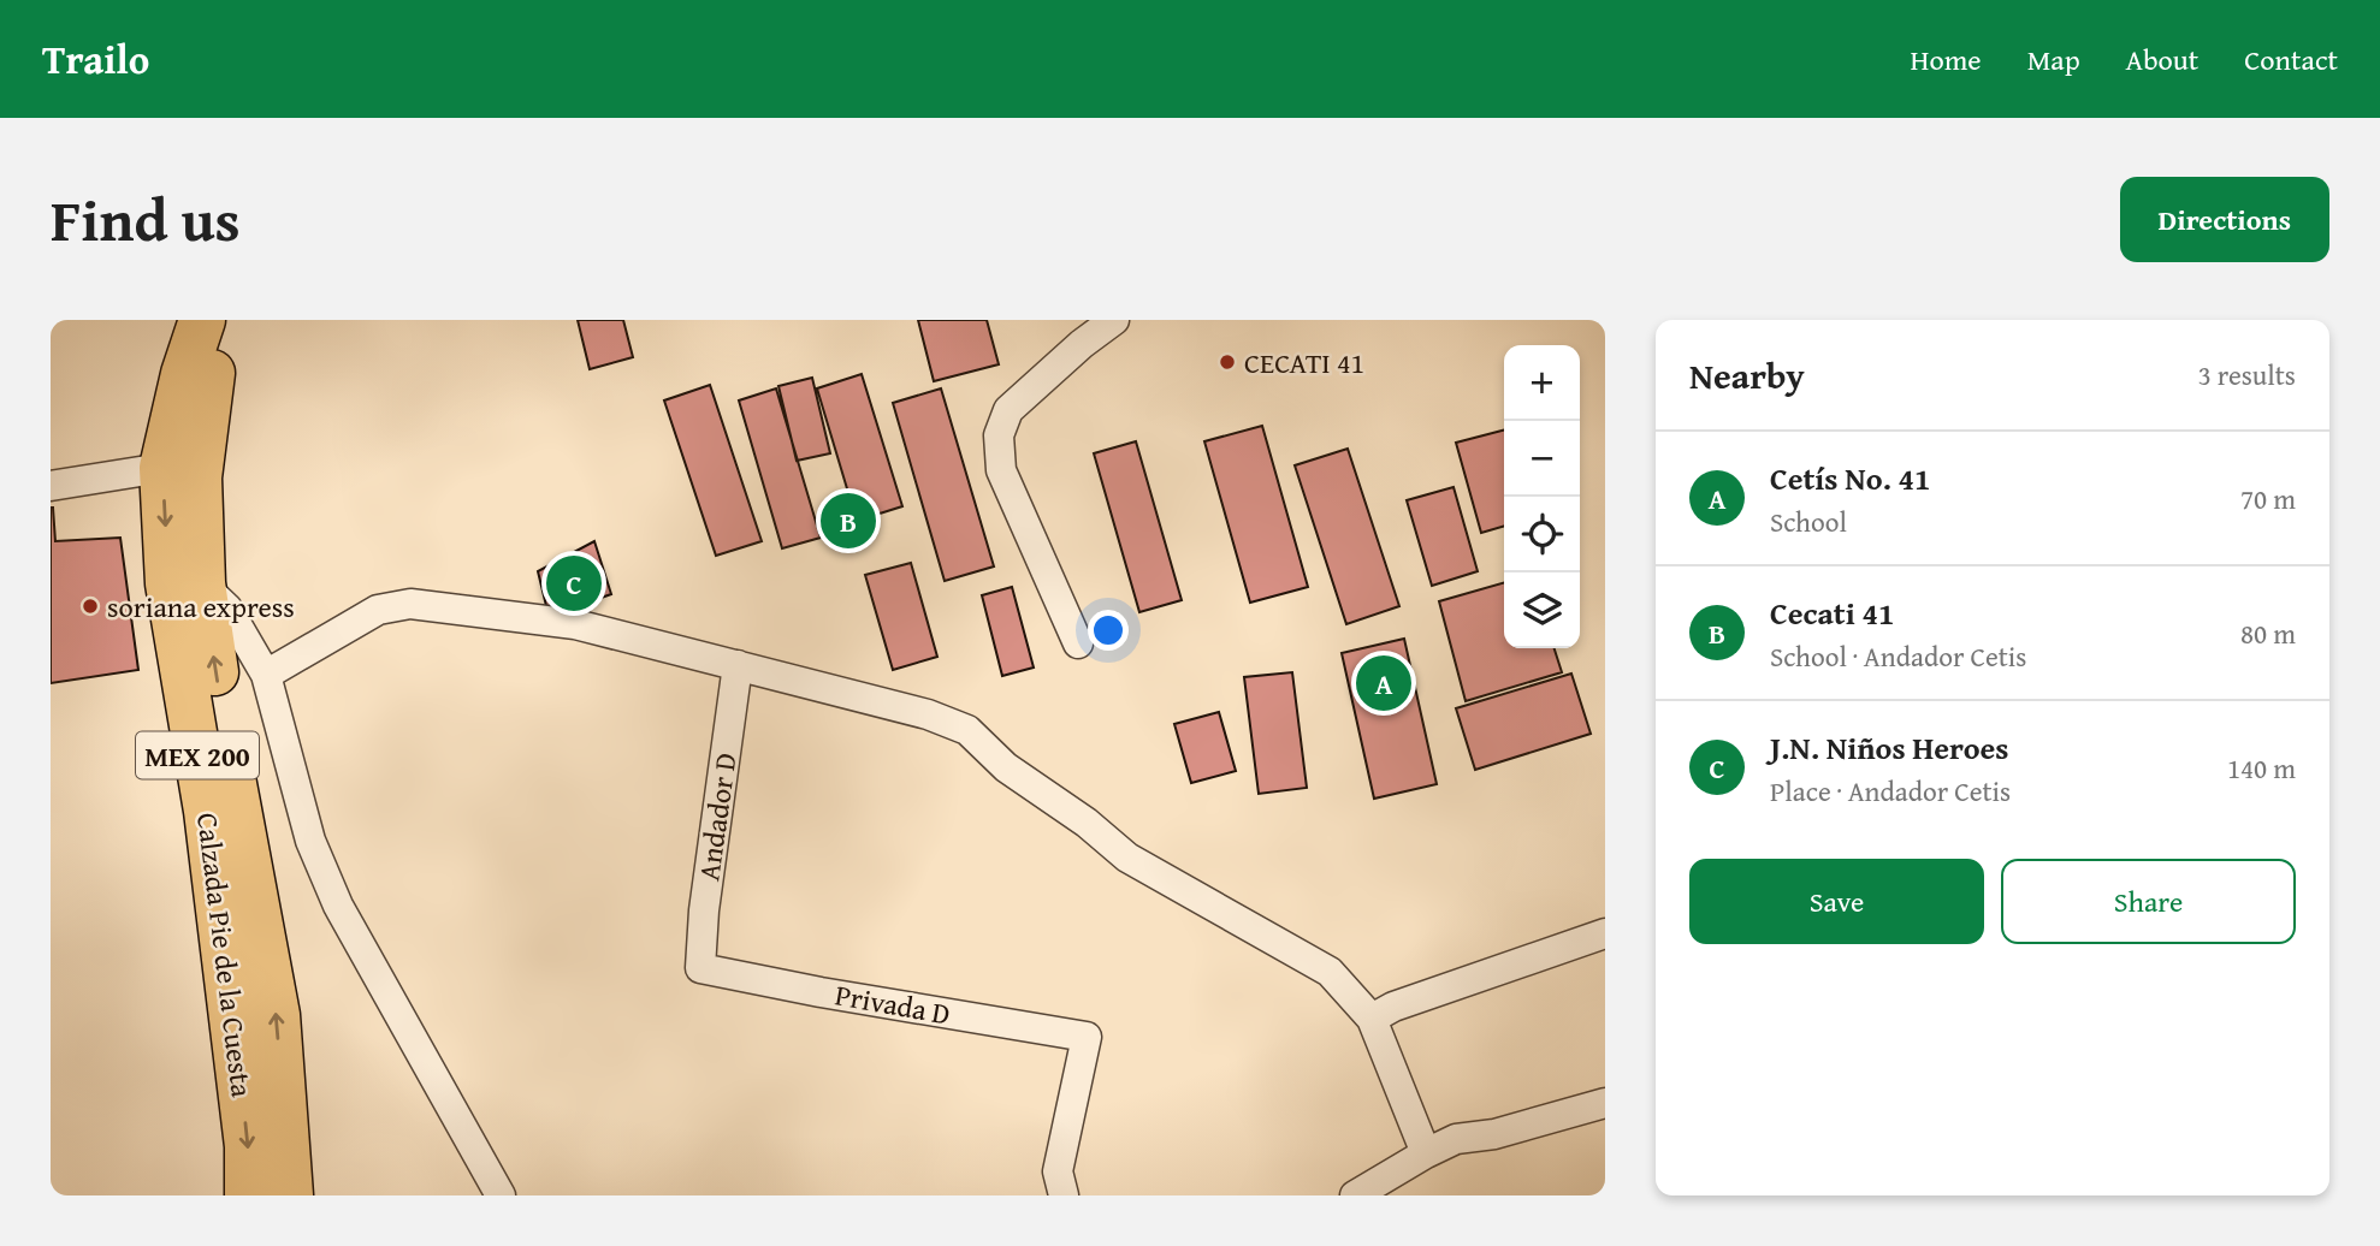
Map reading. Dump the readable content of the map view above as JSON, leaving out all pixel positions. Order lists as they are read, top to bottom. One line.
{"streets":{"main road":["MEX 200","Calzada Pie de la Cuesta"],"street":["Andador D","Privada D"]},"crossings":[["Andador D","Privada D"]],"places":["CECATI 41","soriana express"],"page":{"header":"Trailo","nav":["Home","Map","About","Contact"],"title":"Find us","buttons":["Directions",["Save","Share"]],"heading":["Nearby","3 results"],"map_buttons":["+","−"],"list":[{"mark":"A","name":"Cetís No. 41","note":"School","value":"70 m"},{"mark":"B","name":"Cecati 41","note":"School · Andador Cetis","value":"80 m"},{"mark":"C","name":"J.N. Niños Heroes","note":"Place · Andador Cetis","value":"140 m"}],"pins":["B","C","A"]}}
